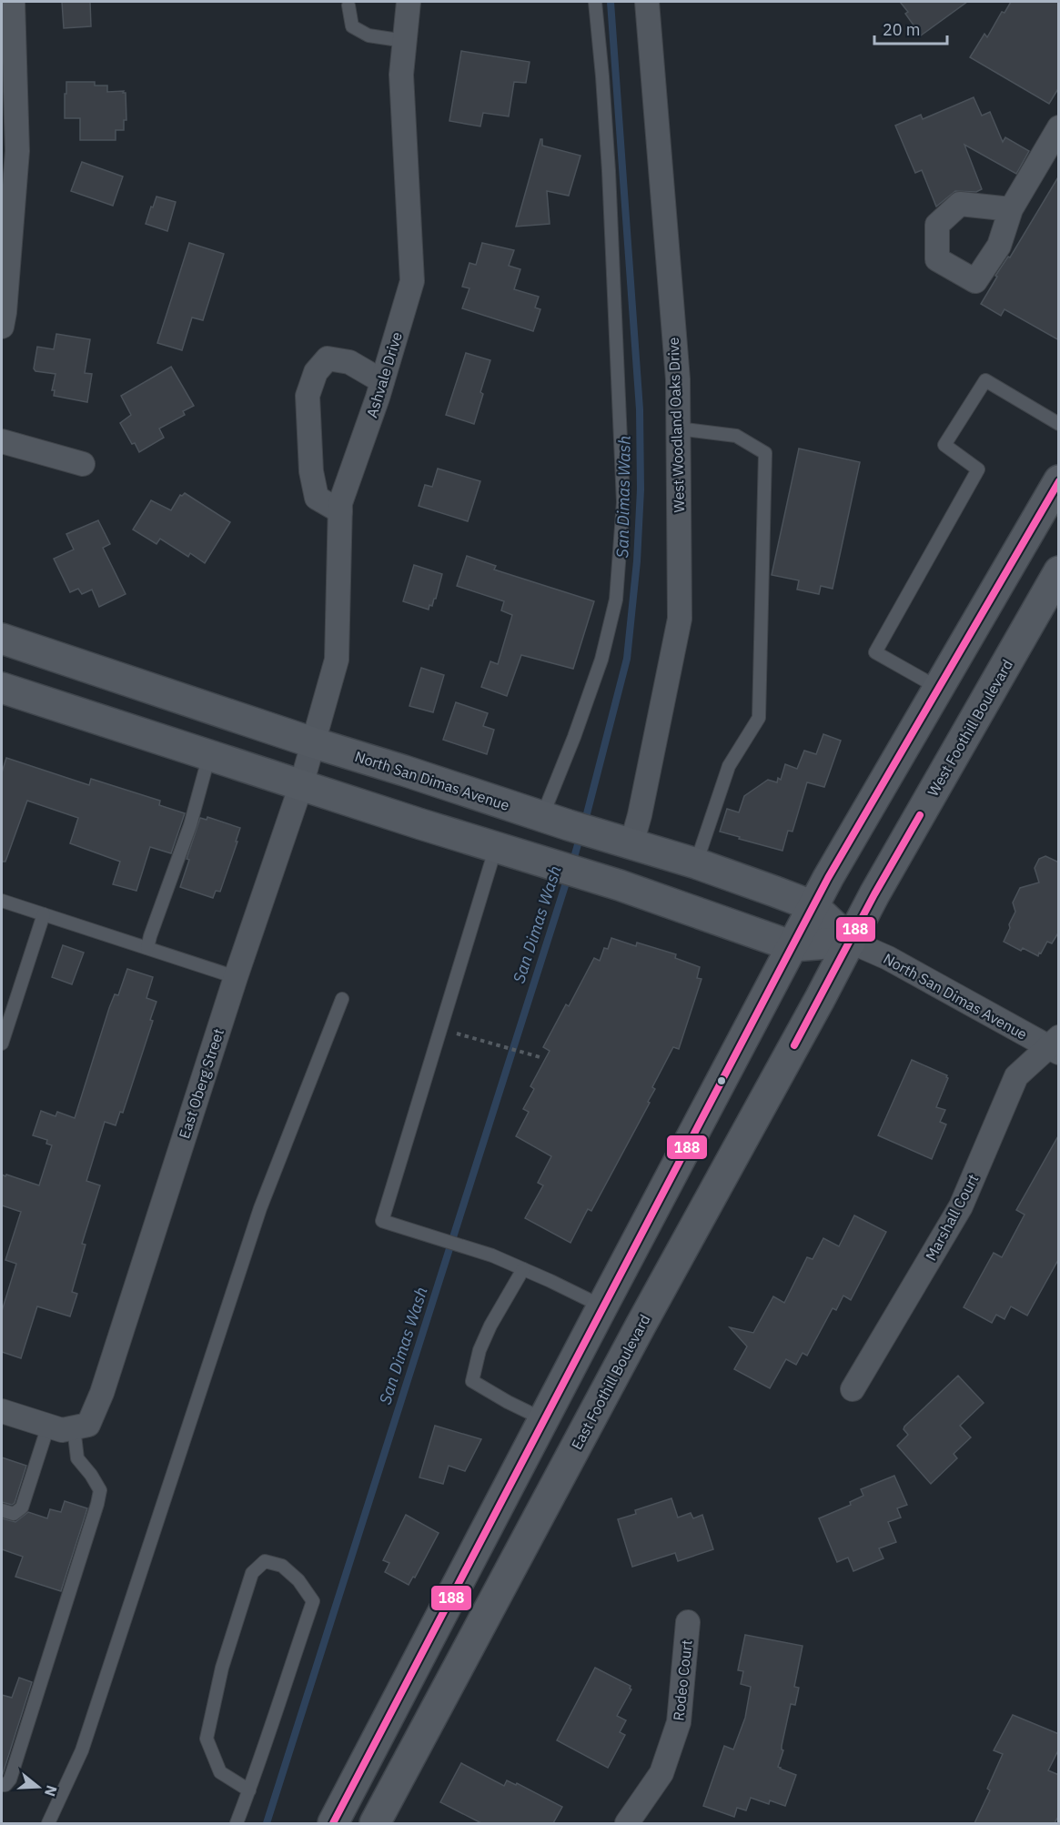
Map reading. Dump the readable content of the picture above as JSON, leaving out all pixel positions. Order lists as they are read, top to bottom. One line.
{"streets":{"main road":["West Foothill Boulevard","North San Dimas Avenue","East Foothill Boulevard"],"street":["Ashvale Drive","West Woodland Oaks Drive","East Oberg Street","Marshall Court","Rodeo Court"]},"crossings":[["Ashvale Drive","North San Dimas Avenue"],["Ashvale Drive","East Oberg Street"],["West Woodland Oaks Drive","North San Dimas Avenue"],["West Foothill Boulevard","North San Dimas Avenue"],["West Foothill Boulevard","East Foothill Boulevard"],["North San Dimas Avenue","East Oberg Street"],["North San Dimas Avenue","Marshall Court"],["North San Dimas Avenue","East Foothill Boulevard"]],"water":["San Dimas Wash"],"lines":["transit line 188"],"scale_bar":"20 m","north":"right"}
